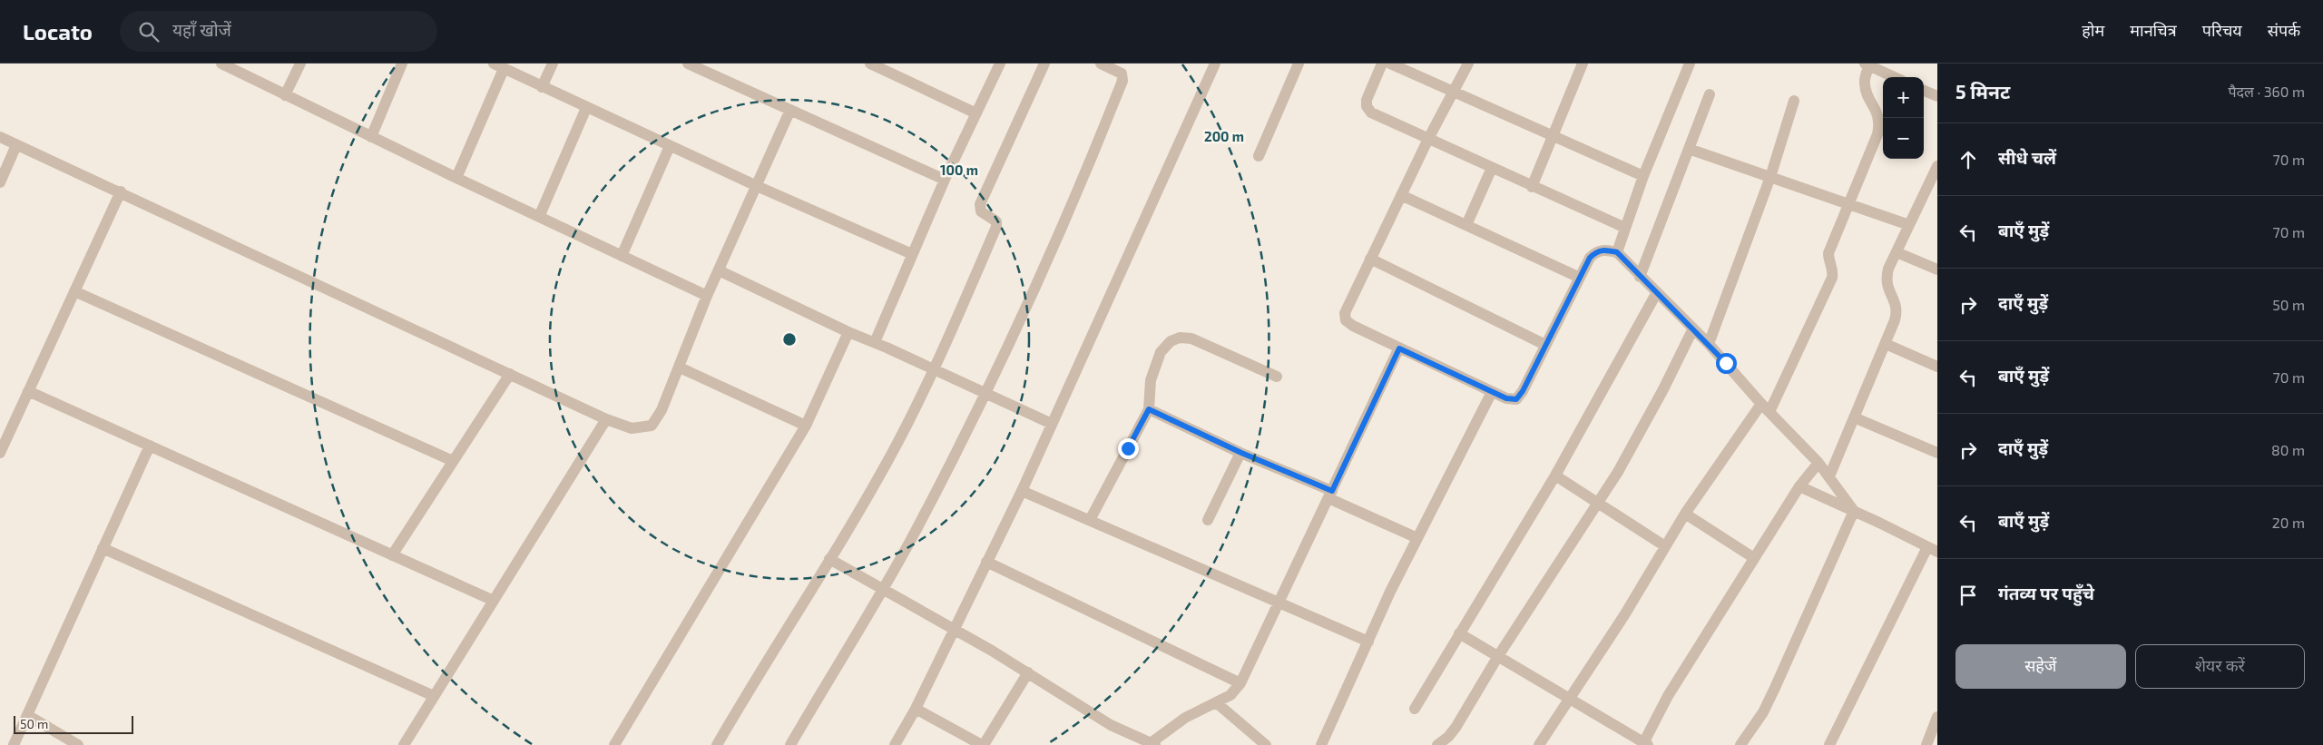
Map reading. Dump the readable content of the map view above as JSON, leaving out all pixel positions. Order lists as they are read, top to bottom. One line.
{"scale_bar":"50 m","page":{"header":"Locato","search":"यहाँ खोजें","nav":["होम","मानचित्र","परिचय","संपर्क"],"heading":["5 मिनट","पैदल · 360 m"],"map_buttons":["+","−"],"list":[["सीधे चलें","70 m"],["बाएँ मुड़ें","70 m"],["दाएँ मुड़ें","50 m"],["बाएँ मुड़ें","70 m"],["दाएँ मुड़ें","80 m"],["बाएँ मुड़ें","20 m"],"गंतव्य पर पहुँचे"],"buttons":["सहेजें","शेयर करें"],"scale":"50 m"},"rings":["200 m","100 m"]}
